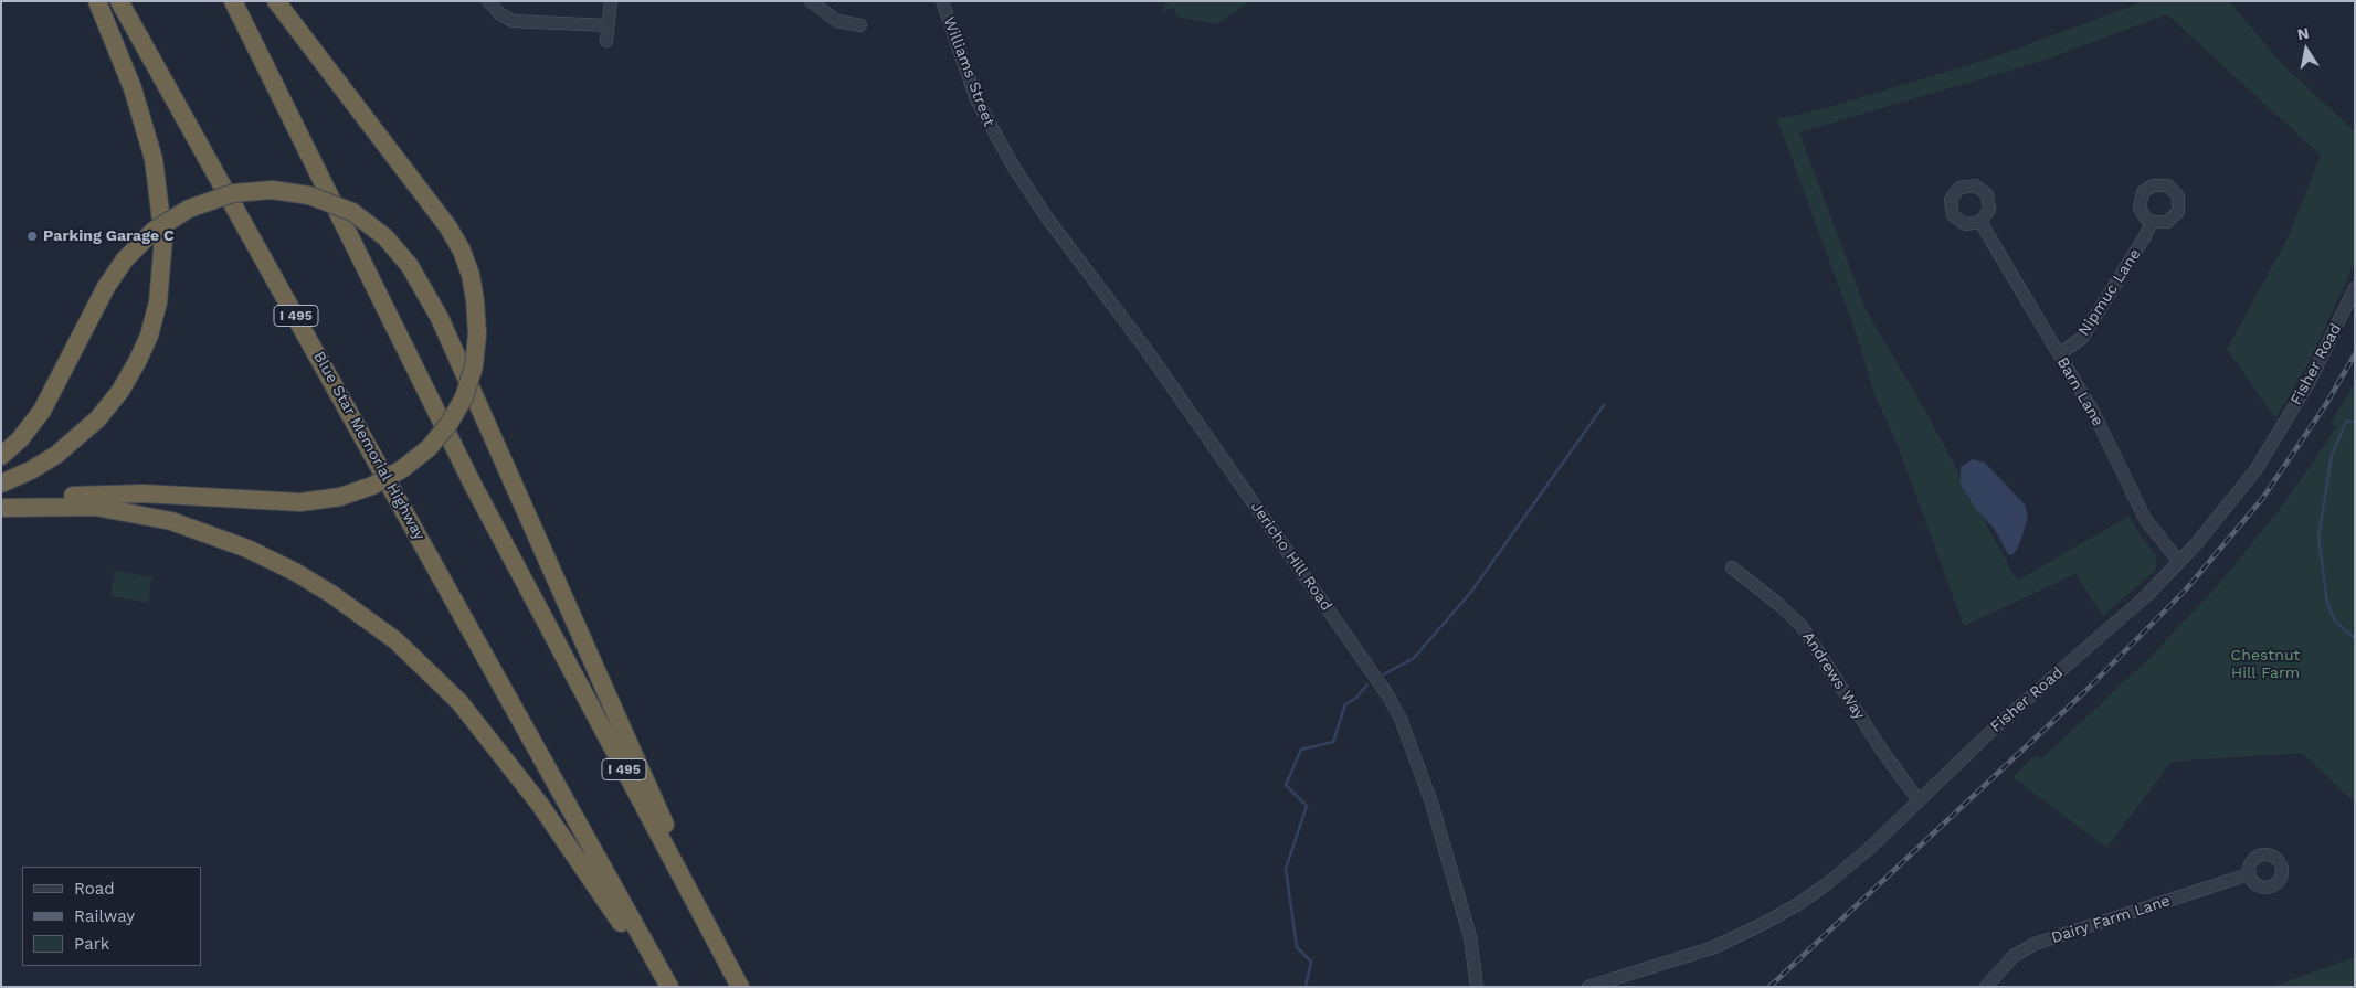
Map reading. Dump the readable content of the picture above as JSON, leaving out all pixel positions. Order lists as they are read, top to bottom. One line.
{"streets":{"highway":["I 495","Blue Star Memorial Highway"],"street":["Williams Street","Nipmuc Lane","Fisher Road","Barn Lane","Jericho Hill Road","Andrews Way","Dairy Farm Lane"]},"crossings":[["Williams Street","Jericho Hill Road"],["Nipmuc Lane","Barn Lane"],["Fisher Road","Barn Lane"],["Fisher Road","Andrews Way"]],"parks":["Chestnut Hill Farm"],"places":["Parking Garage C"],"legend":["Road","Railway","Park"],"north":"top"}
